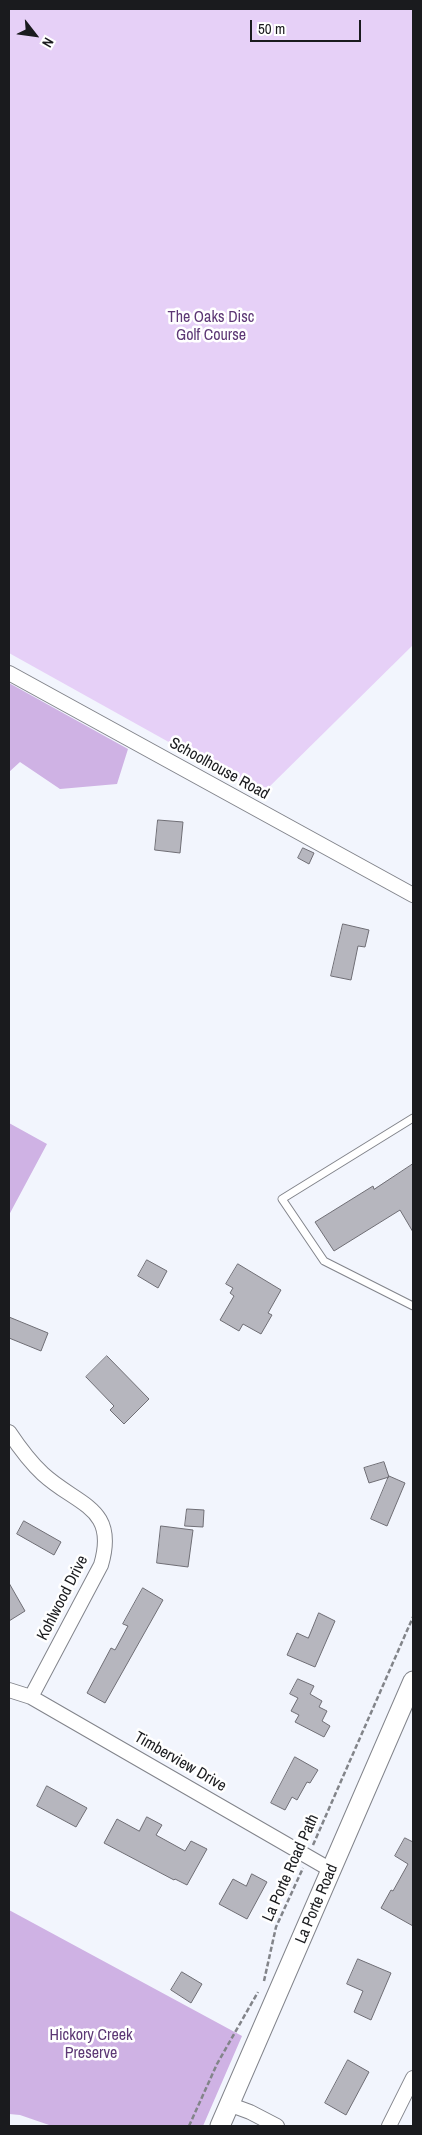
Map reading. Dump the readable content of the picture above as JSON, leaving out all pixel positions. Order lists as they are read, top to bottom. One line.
{"streets":{"street":["Schoolhouse Road","Kohlwood Drive","Timberview Drive","La Porte Road"],"path":["La Porte Road Path"]},"crossings":[["Kohlwood Drive","Timberview Drive"],["Timberview Drive","La Porte Road Path"],["Timberview Drive","La Porte Road"]],"parks":["The Oaks Disc Golf Course","Hickory Creek Preserve"],"scale_bar":"50 m","north":"bottom right"}
